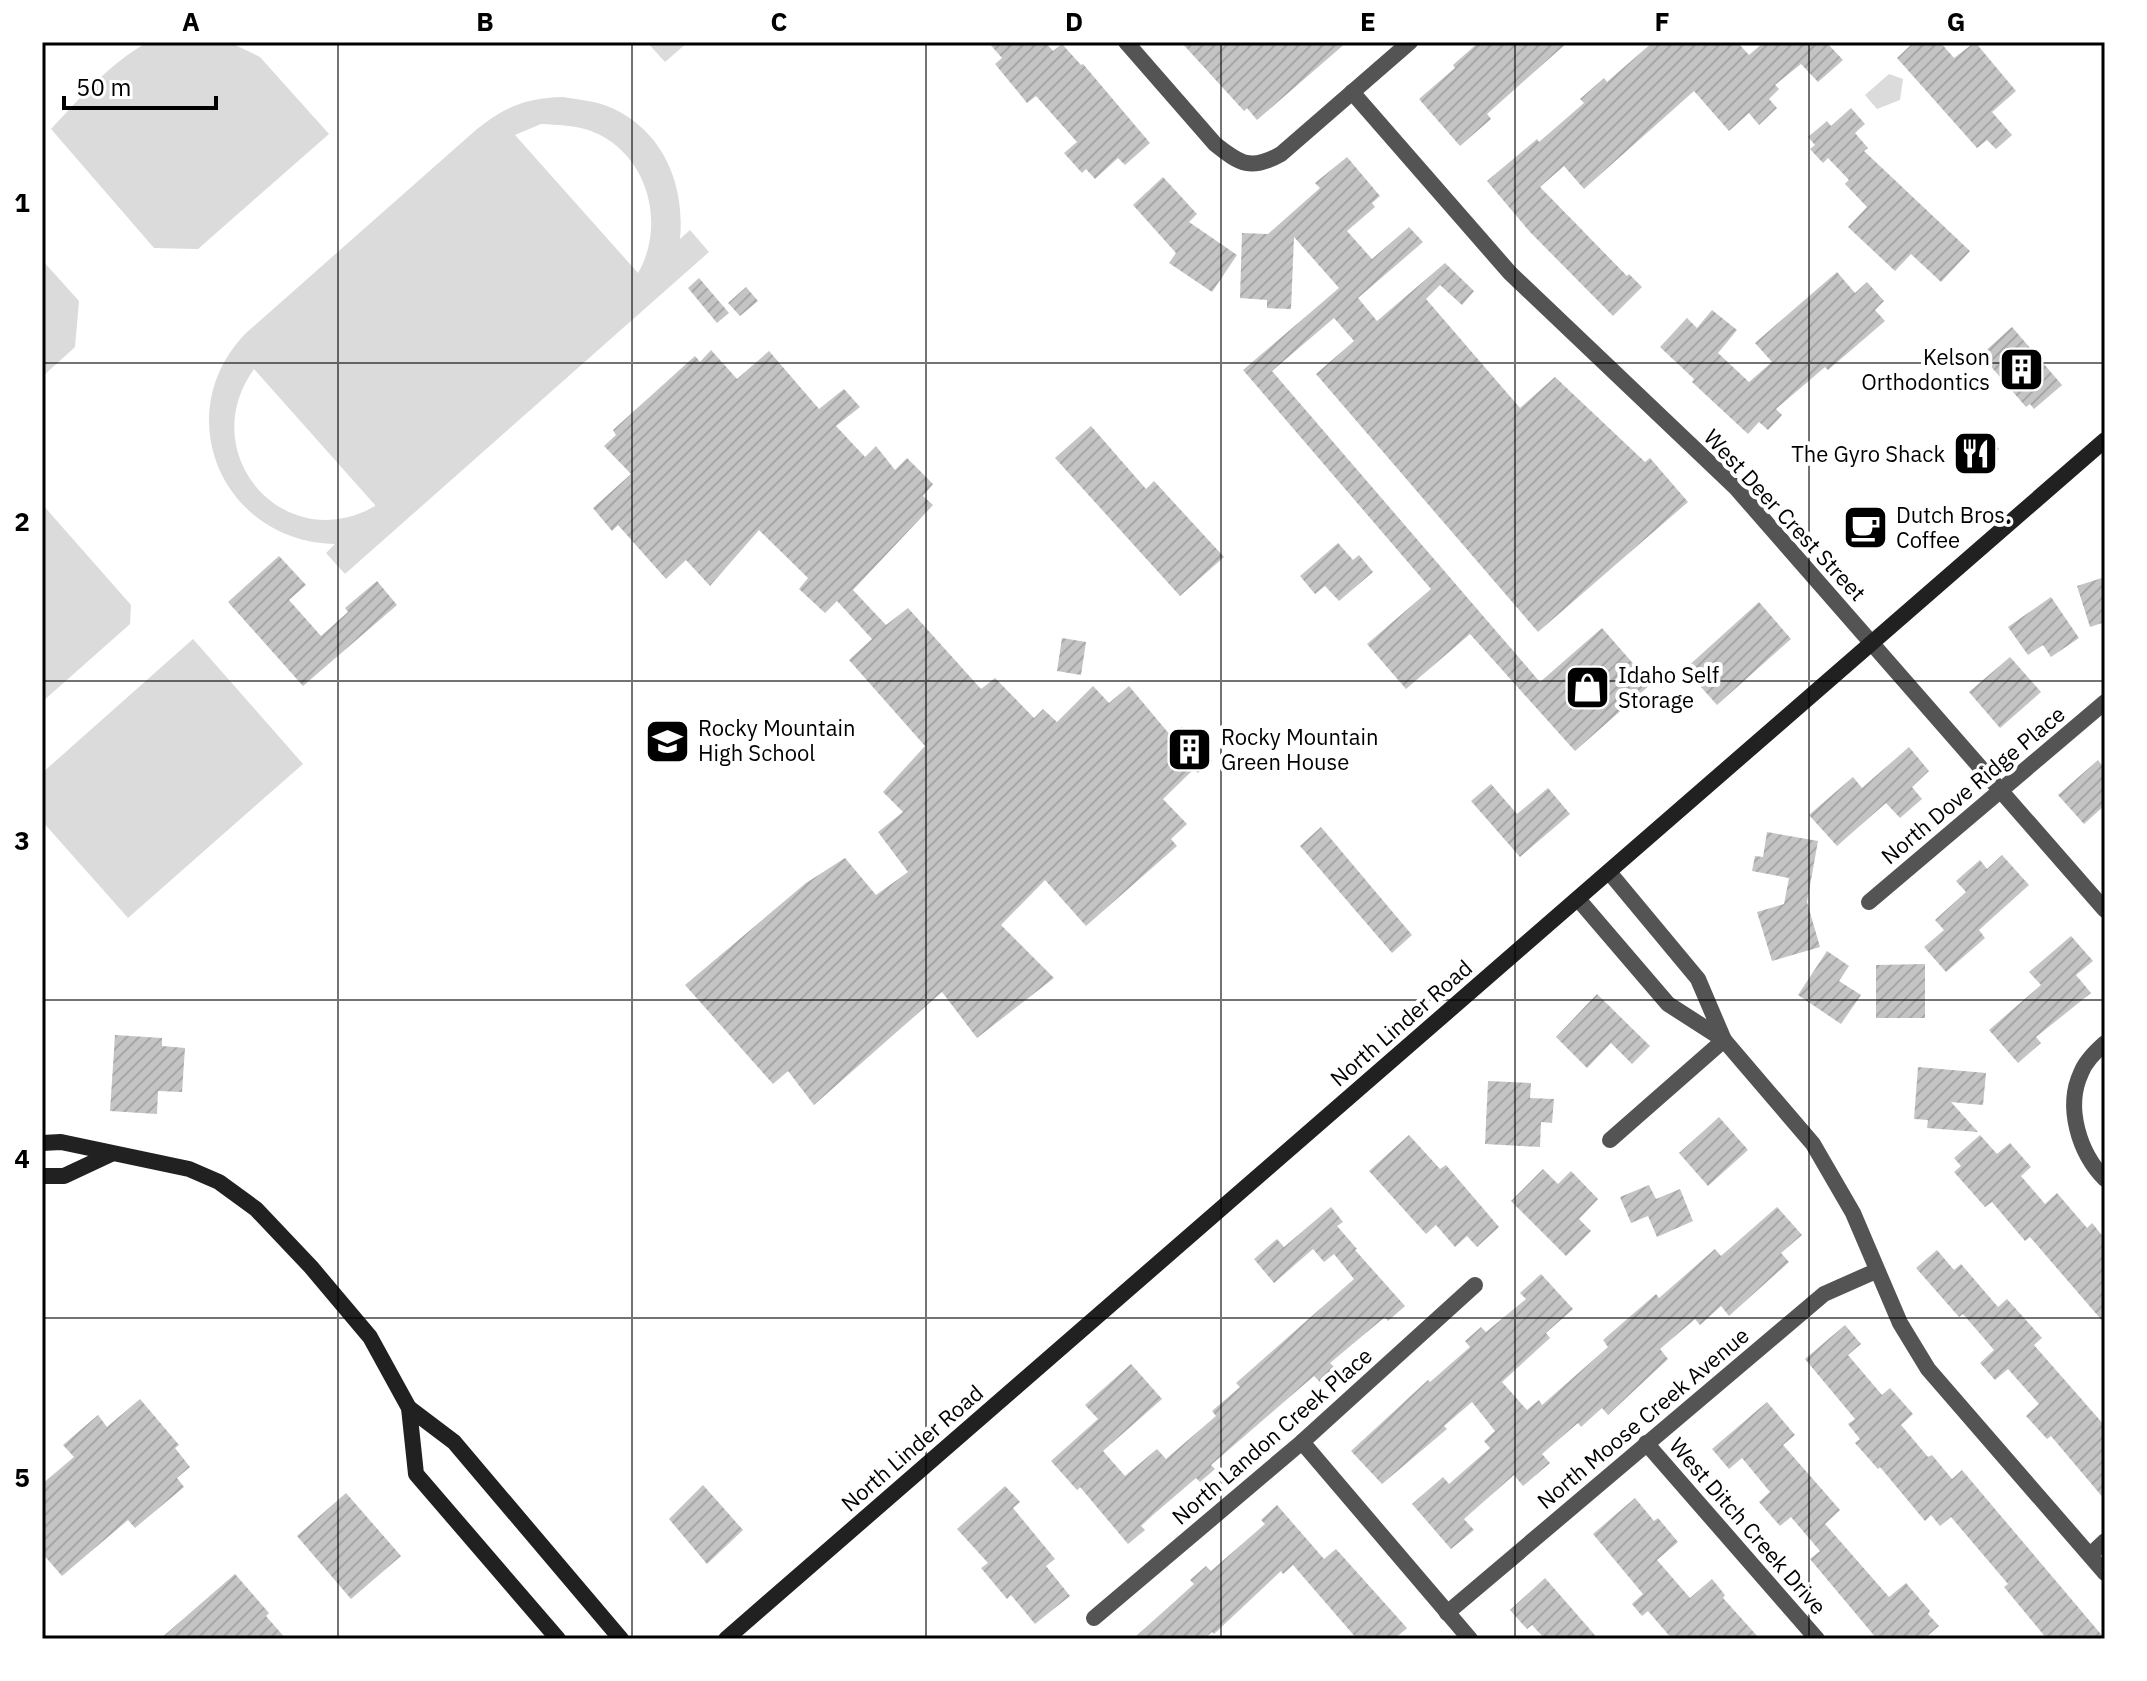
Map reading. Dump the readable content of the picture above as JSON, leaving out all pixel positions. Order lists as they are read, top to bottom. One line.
{"streets":{"main road":["North Linder Road"],"street":["West Deer Crest Street","North Dove Ridge Place","North Moose Creek Avenue","North Landon Creek Place","West Ditch Creek Drive"]},"crossings":[["West Deer Crest Street","North Dove Ridge Place"],["West Deer Crest Street","North Linder Road"],["North Moose Creek Avenue","West Ditch Creek Drive"]],"places":{"building":["Kelson Orthodontics","Rocky Mountain Green House"],"restaurant":["The Gyro Shack"],"cafe":["Dutch Bros. Coffee"],"shop":["Idaho Self Storage"],"school or university":["Rocky Mountain High School"]},"scale_bar":"50 m","grid":{"columns":["A","B","C","D","E","F","G"],"rows":["1","2","3","4","5"]}}
